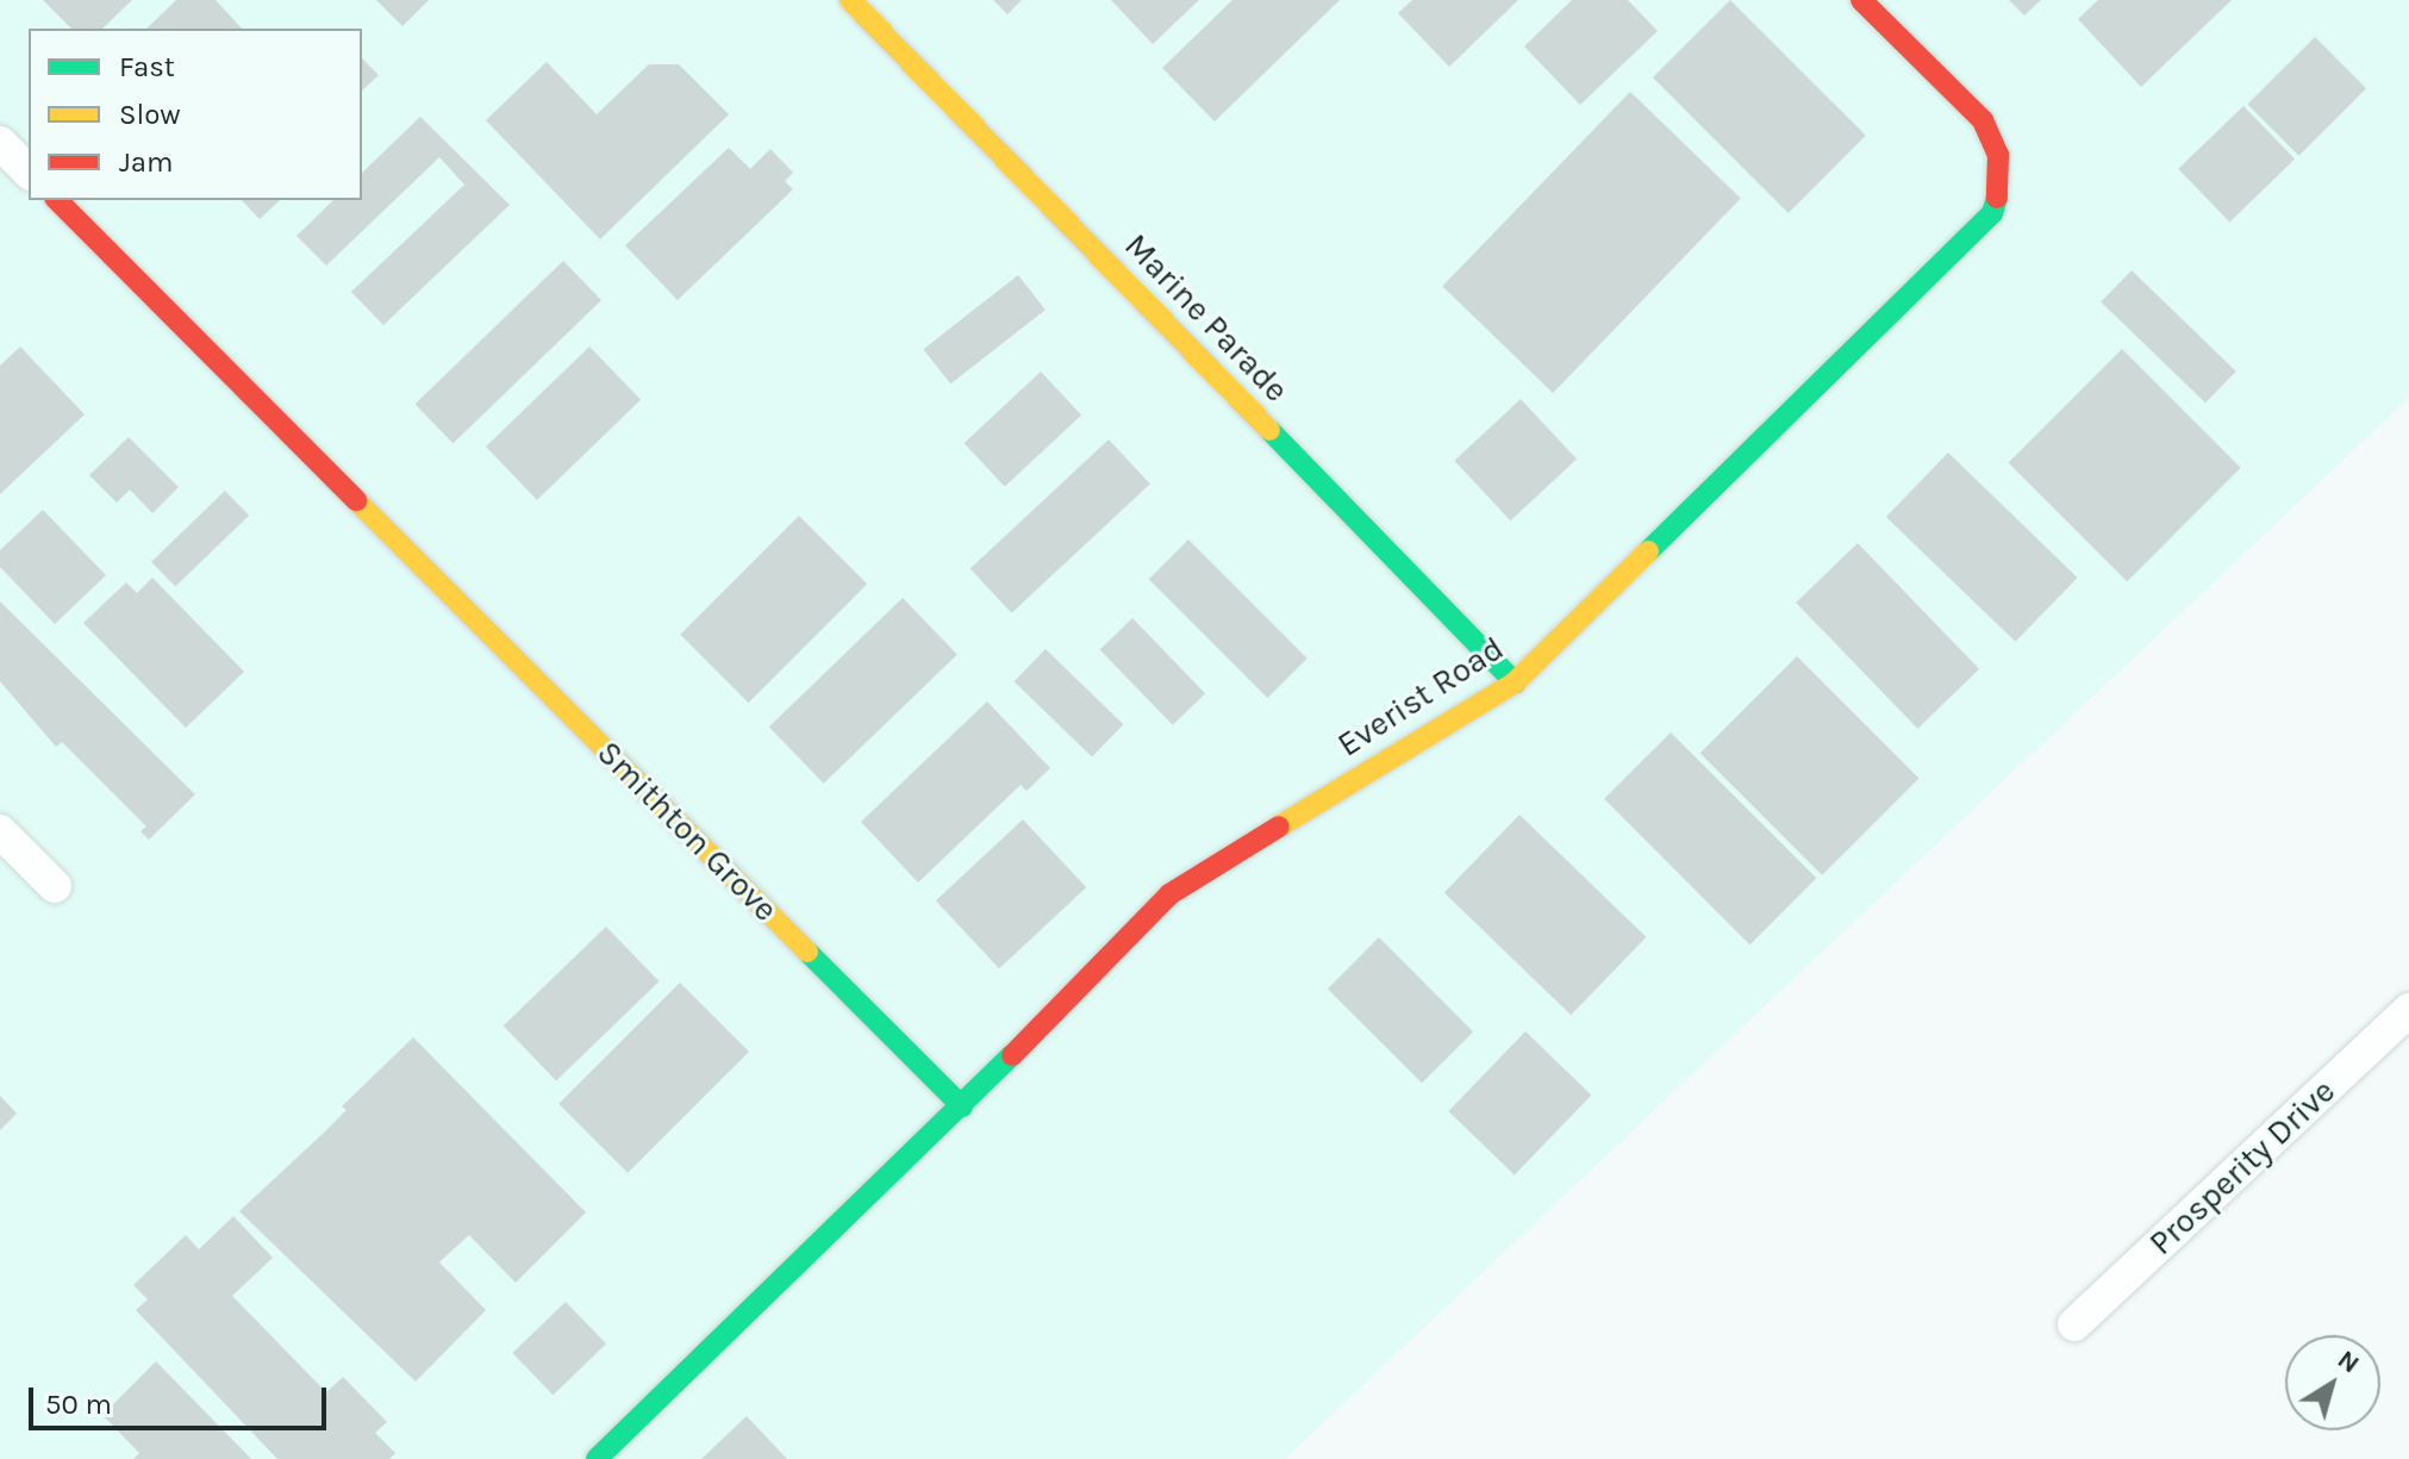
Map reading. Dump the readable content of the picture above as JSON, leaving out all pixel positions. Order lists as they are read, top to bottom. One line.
{"streets":{"street":["Marine Parade","Everist Road","Smithton Grove","Prosperity Drive"]},"crossings":[["Marine Parade","Everist Road"],["Everist Road","Smithton Grove"]],"legend":["Fast","Slow","Jam"],"scale_bar":"50 m","north":"top right"}
